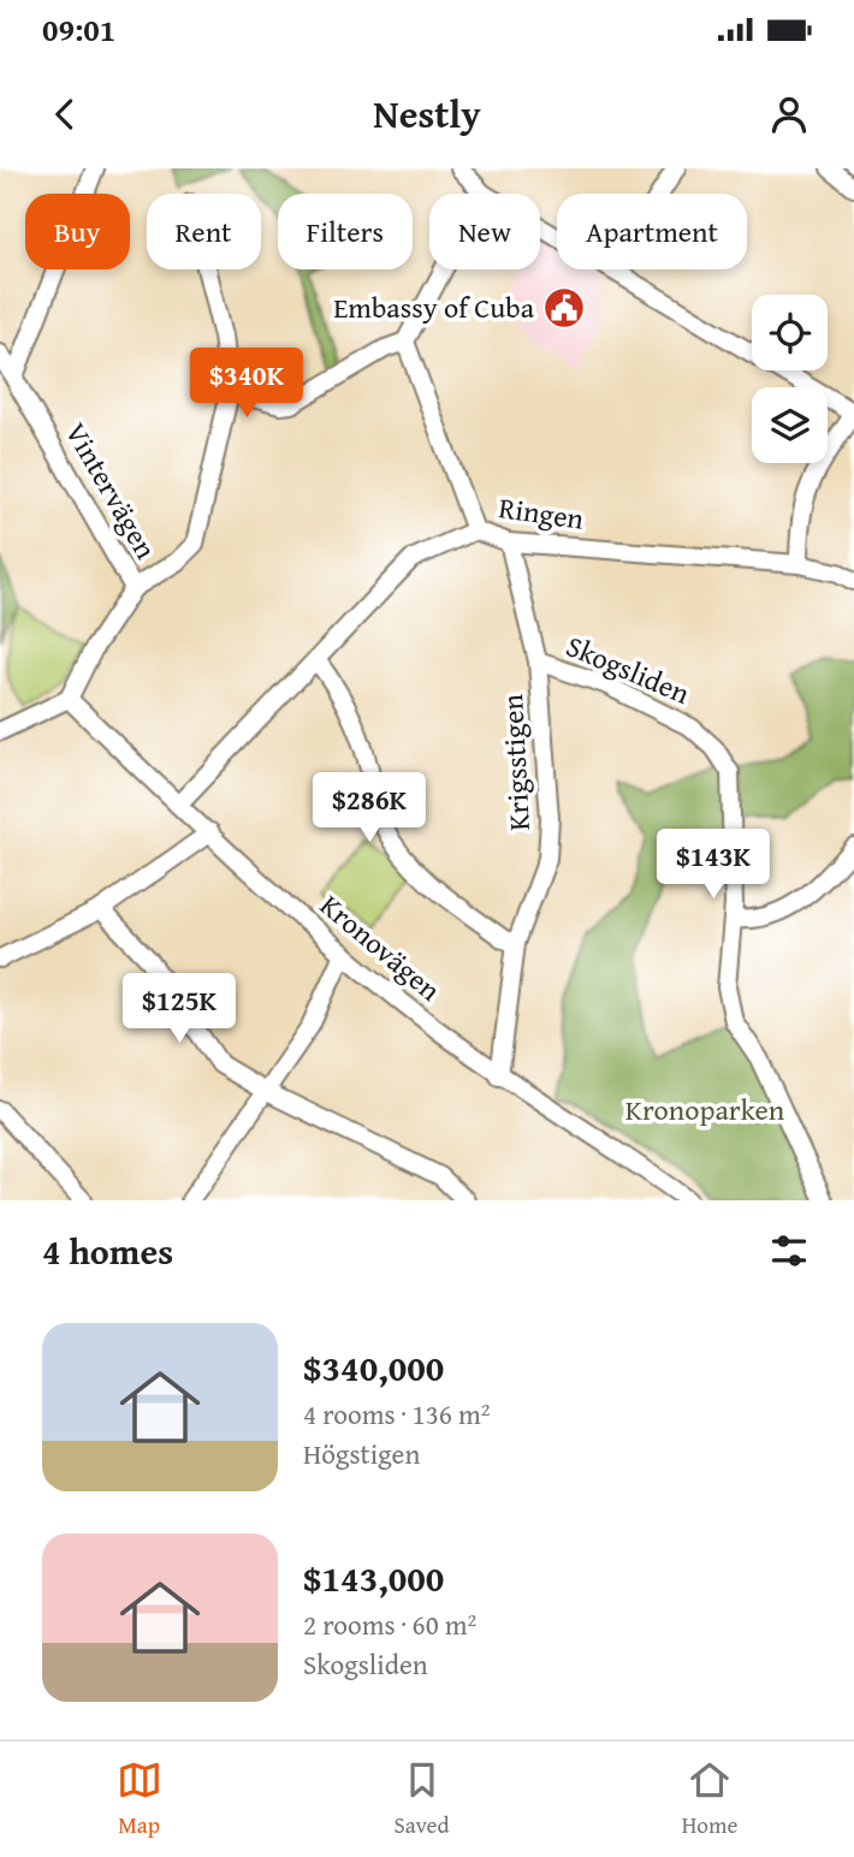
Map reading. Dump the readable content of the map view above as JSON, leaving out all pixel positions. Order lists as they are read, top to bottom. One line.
{"streets":{"street":["Vintervägen","Ringen","Skogsliden","Krigsstigen","Kronovägen"]},"crossings":[["Vintervägen","Kronovägen"],["Ringen","Krigsstigen"],["Ringen","Kronovägen"],["Skogsliden","Krigsstigen"],["Krigsstigen","Kronovägen"]],"parks":["Kronoparken"],"places":{"public building":["Embassy of Cuba"]},"page":{"status":"09:01","header":"Nestly","chip":["Buy","Rent","Filters","New","Apartment"],"price":["$340K","$286K","$143K","$125K"],"heading":"4 homes","list":[{"name":"$340,000","note":"4 rooms · 136 m² · Högstigen"},{"name":"$143,000","note":"2 rooms · 60 m² · Skogsliden"}],"tabs":["Map","Saved","Home"]}}
